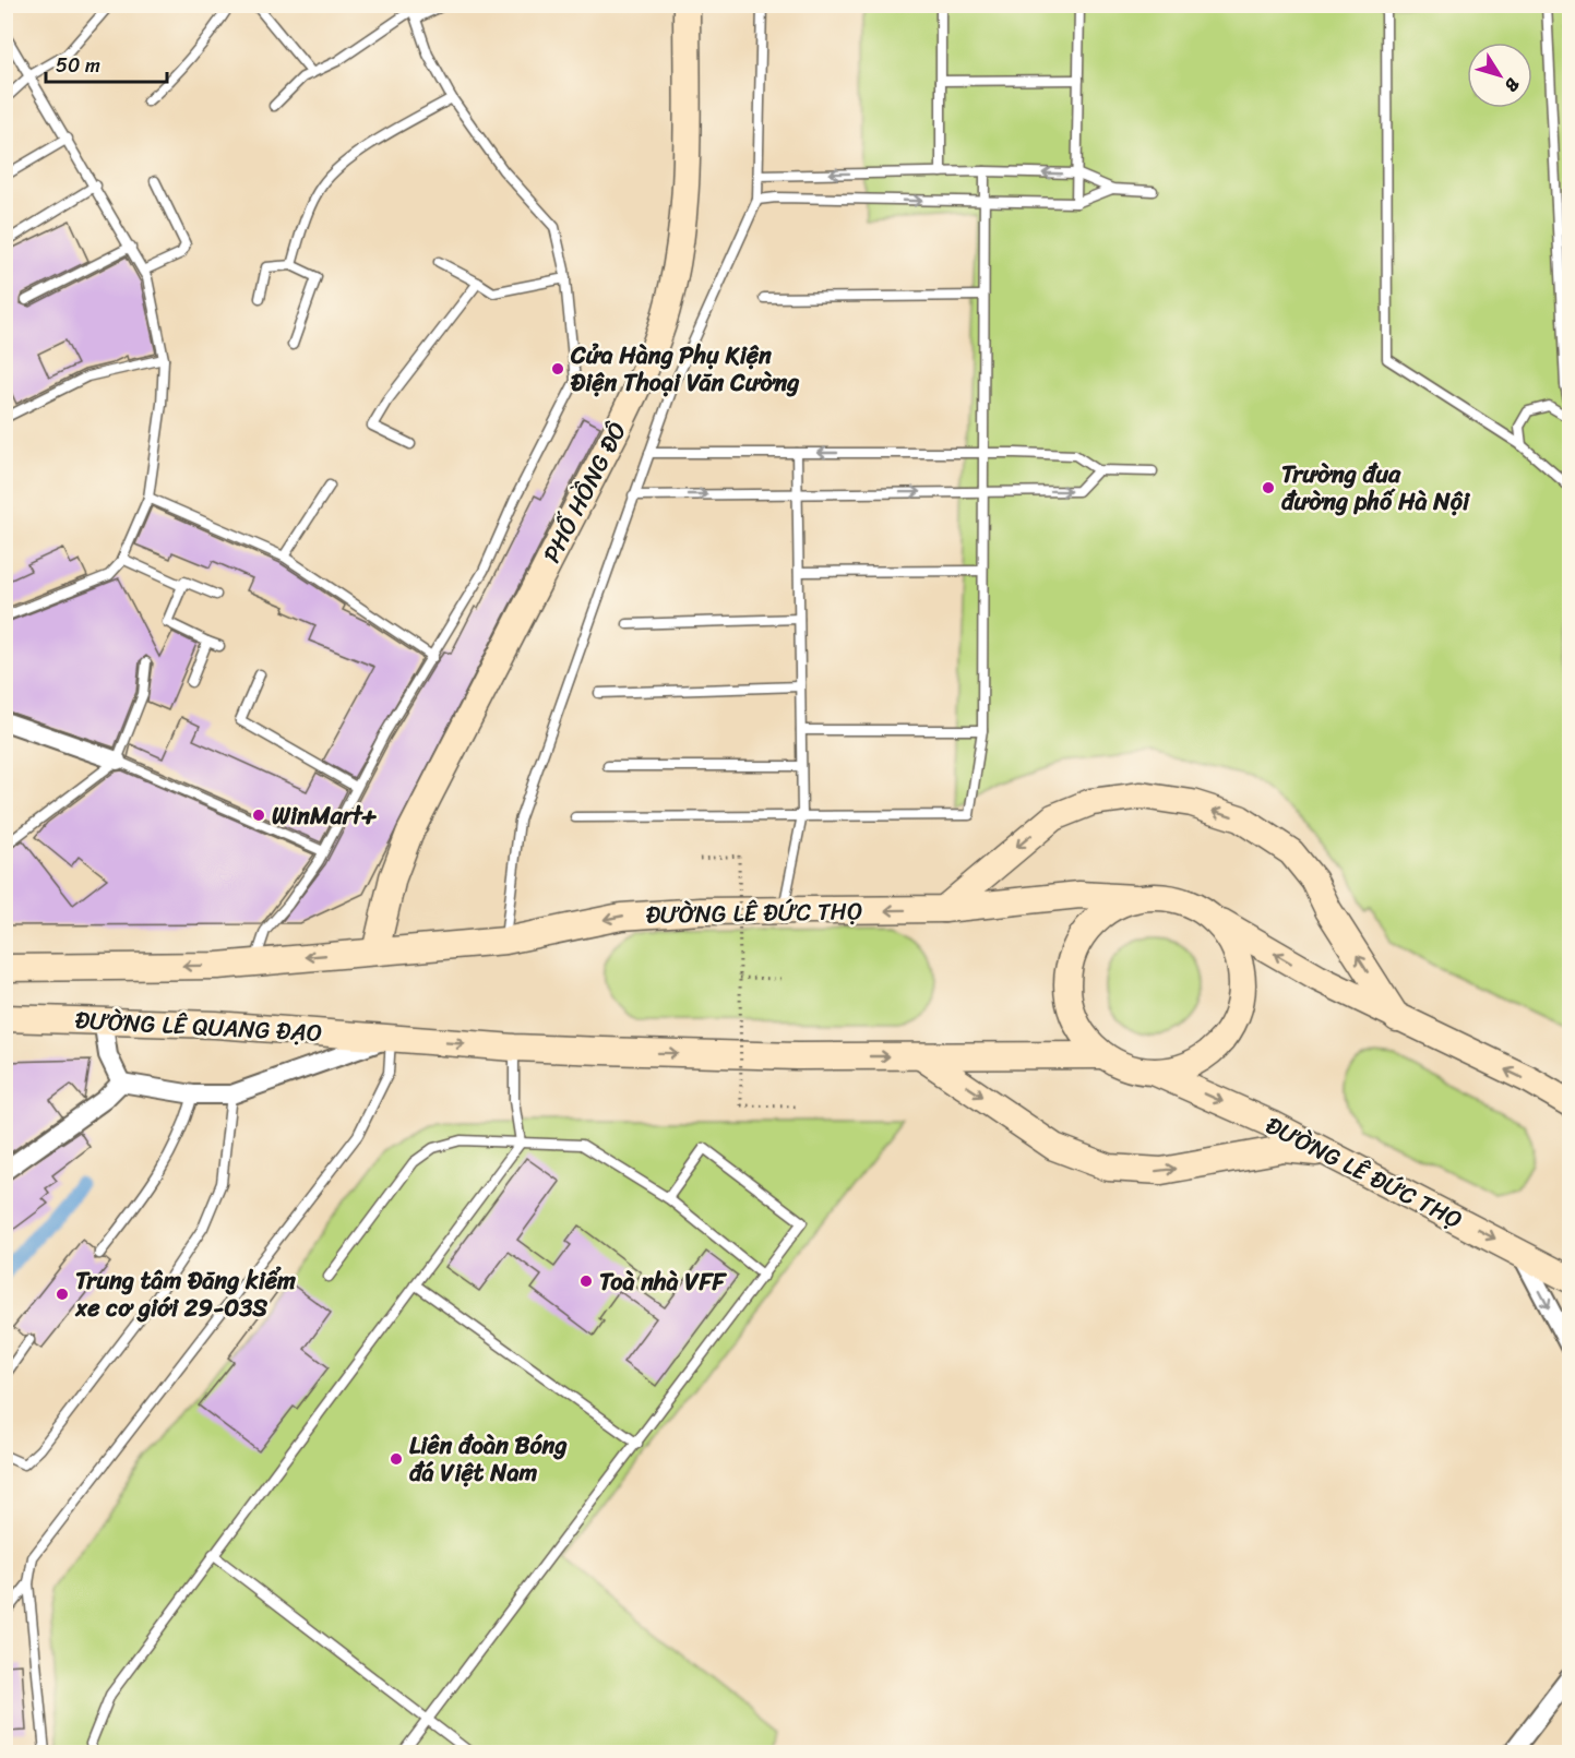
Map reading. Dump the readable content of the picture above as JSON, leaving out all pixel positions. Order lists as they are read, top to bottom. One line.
{"streets":{"main road":["PHỐ HỒNG ĐÔ","ĐƯỜNG LÊ ĐỨC THỌ","ĐƯỜNG LÊ QUANG ĐẠO"]},"crossings":[["PHỐ HỒNG ĐÔ","ĐƯỜNG LÊ ĐỨC THỌ"]],"places":["Cửa Hàng Phụ Kiện Điện Thoại Văn Cường","Trường đua đường phố Hà Nội","WinMart+","Toà nhà VFF","Trung tâm Đăng kiểm xe cơ giới 29-03S","Liên đoàn Bóng đá Việt Nam"],"scale_bar":"50 m","north":"bottom right"}
